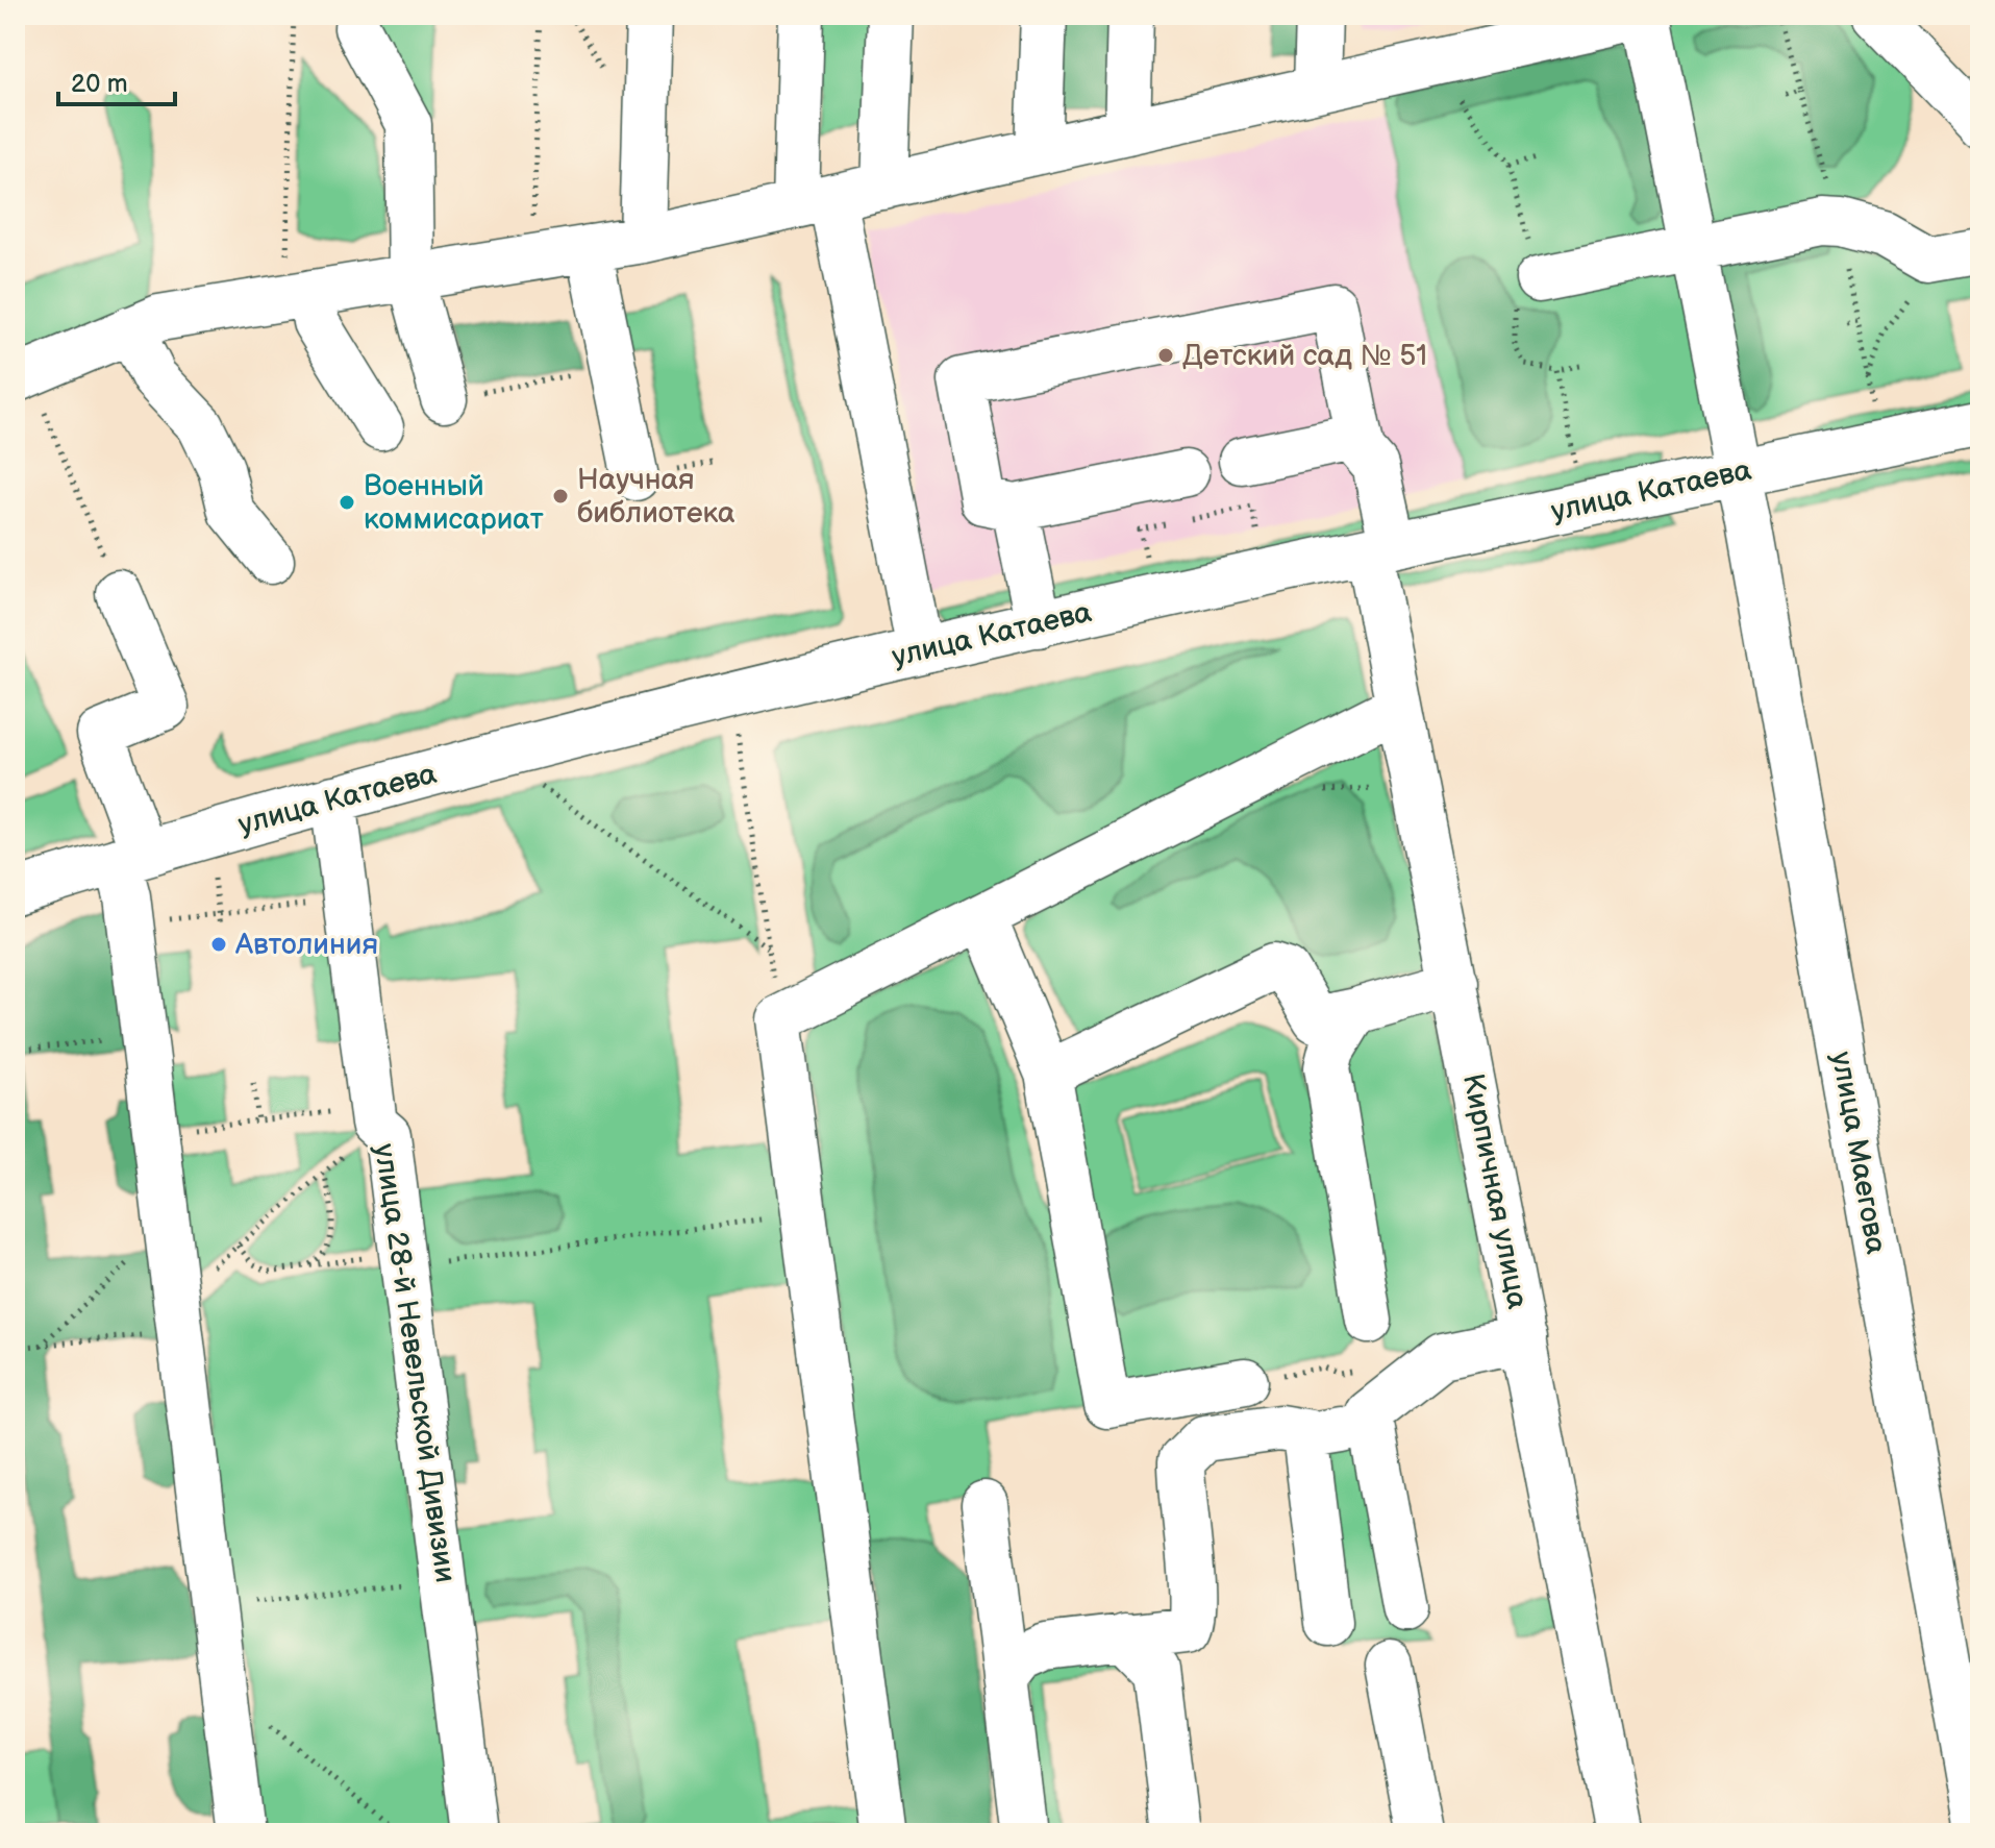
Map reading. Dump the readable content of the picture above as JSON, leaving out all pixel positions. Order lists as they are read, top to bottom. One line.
{"streets":{"street":["улица Катаева","улица Маегова","Кирпичная улица","улица 28-й Невельской Дивизии"]},"crossings":[["улица Катаева","улица Маегова"],["улица Катаева","Кирпичная улица"],["улица Катаева","улица 28-й Невельской Дивизии"]],"places":["Детский сад № 51","Научная библиотека","Военный коммисариат","Автолиния"],"scale_bar":"20 m"}
